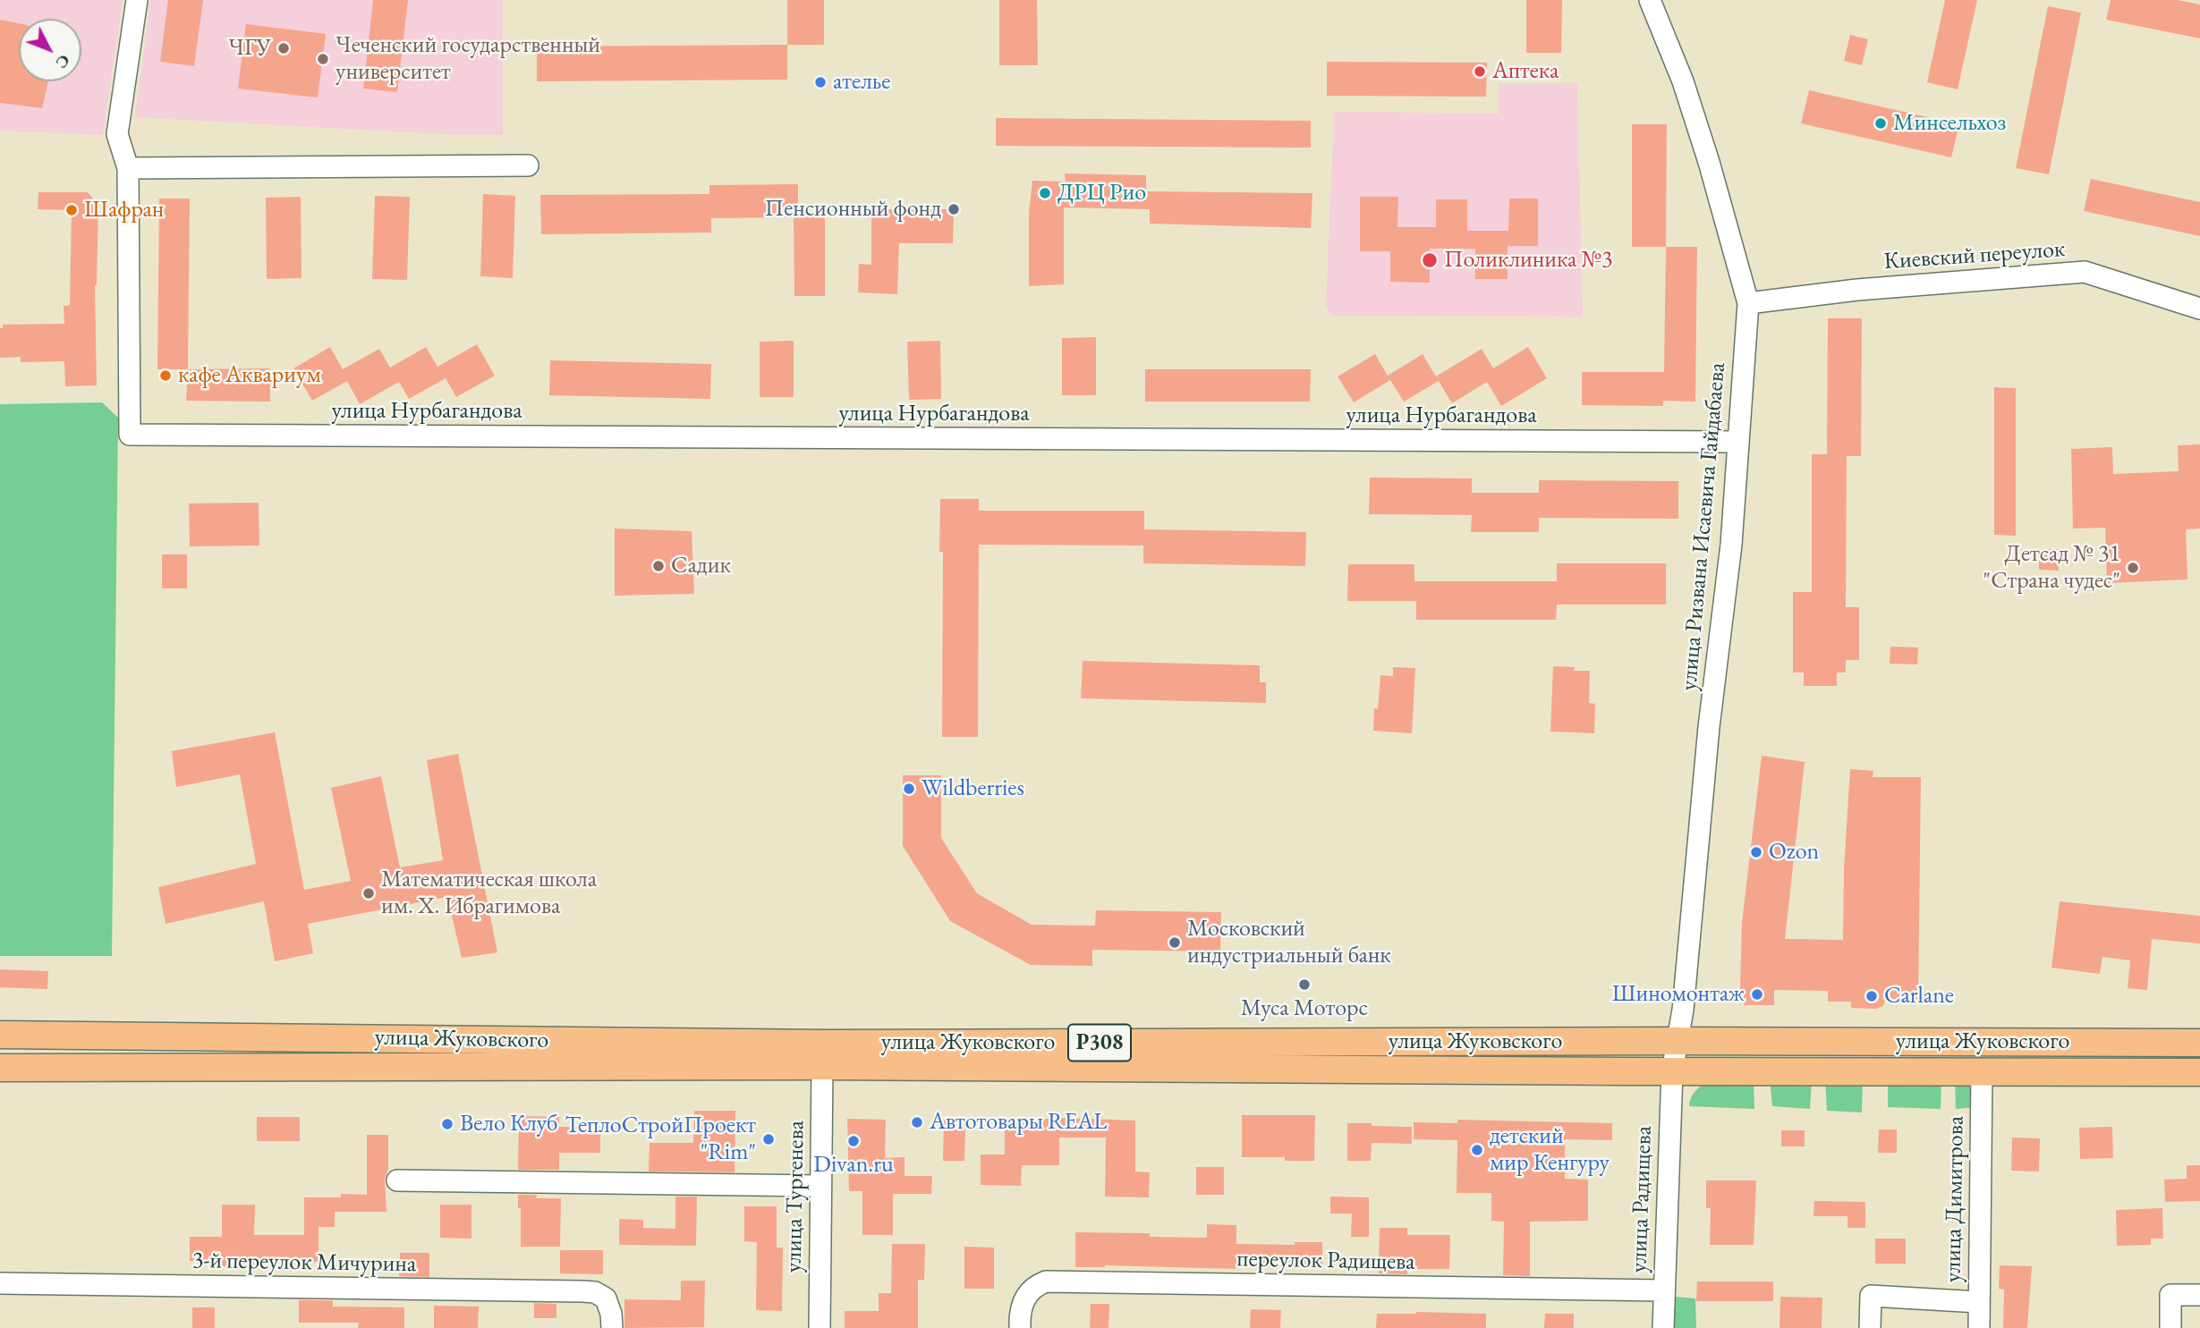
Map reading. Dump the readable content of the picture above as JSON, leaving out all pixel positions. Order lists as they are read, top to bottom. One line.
{"streets":{"main road":["улица Жуковского","P308"],"street":["Киевский переулок","улица Нурбагандова","улица Ризвана Исаевича Гайдабаева","улица Тургенева","улица Радищева","улица Димитрова","переулок Радищева","3-й переулок Мичурина"]},"crossings":[["Киевский переулок","улица Ризвана Исаевича Гайдабаева"],["улица Нурбагандова","улица Ризвана Исаевича Гайдабаева"],["улица Ризвана Исаевича Гайдабаева","улица Жуковского"],["улица Ризвана Исаевича Гайдабаева","P308"],["улица Ризвана Исаевича Гайдабаева","улица Радищева"],["P308","улица Тургенева"],["P308","улица Радищева"],["P308","улица Димитрова"],["улица Радищева","переулок Радищева"]],"places":["ЧГУ","Чеченский государственный университет","Аптека","ателье","Минсельхоз","ДРЦ Рио","Пенсионный фонд","Шафран","Поликлиника №3","кафе Аквариум","Садик","Детсад № 31 \"Страна чудес\"","Wildberries","Ozon","Математическая школа им. Х. Ибрагимова","Московский индустриальный банк","Муса Моторс","Шиномонтаж","Carlane","Автотовары REAL","Вело Клуб","ТеплоСтройПроект \"Rim\"","Divan.ru","детский мир Кенгуру"],"north":"bottom right"}
